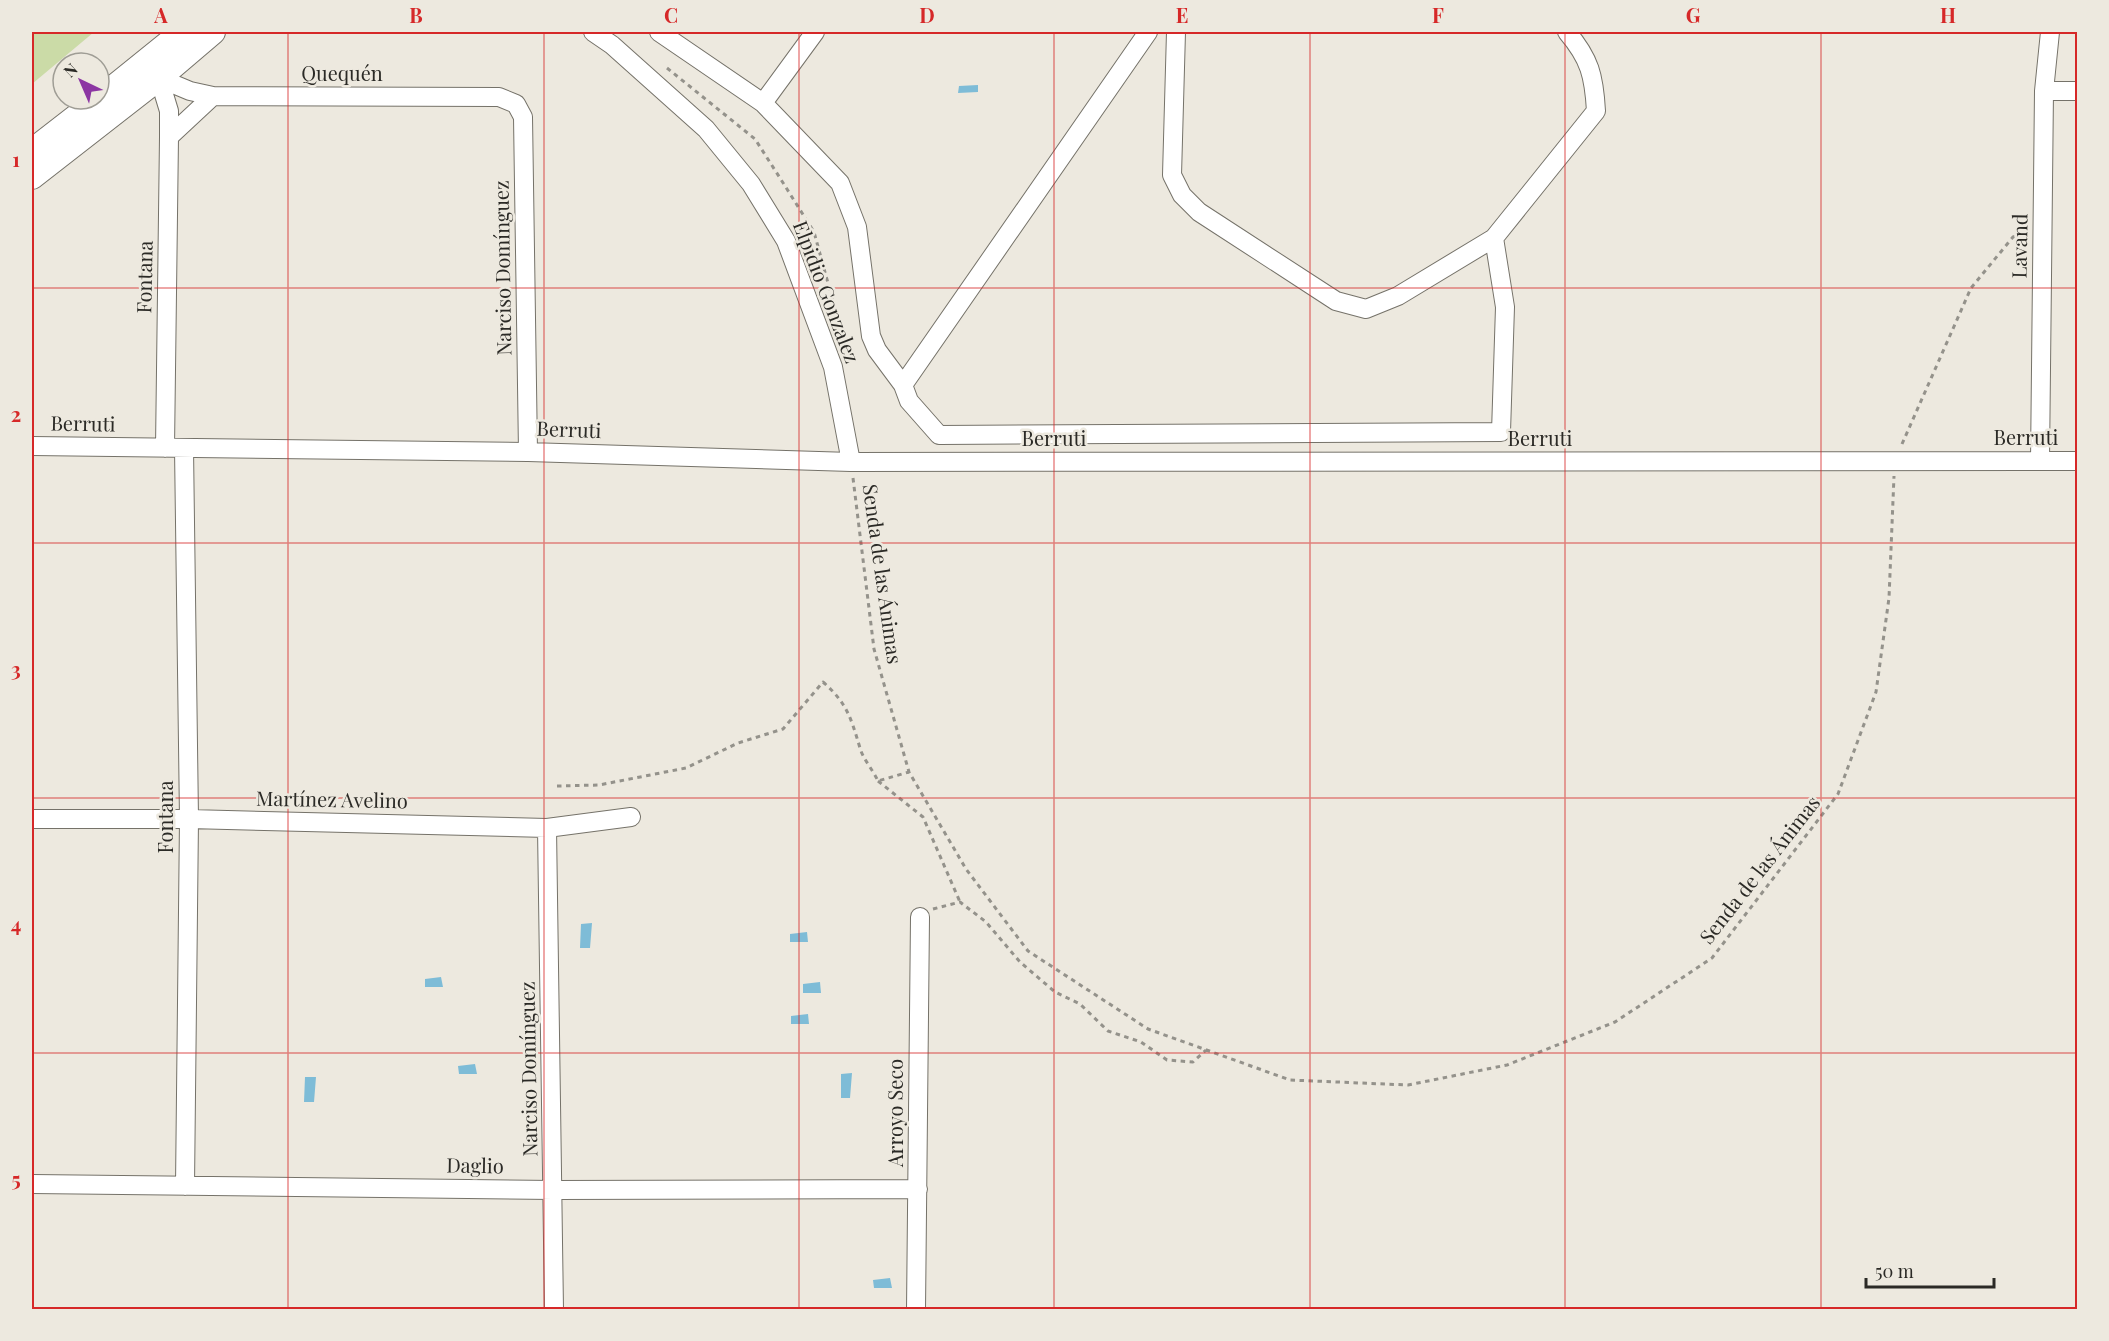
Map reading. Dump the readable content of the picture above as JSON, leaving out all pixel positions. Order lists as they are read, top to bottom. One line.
{"streets":{"street":["Quequén","Lavand","Narciso Domínguez","Fontana","Elpidio Gonzalez","Berruti","Martínez Avelino","Arroyo Seco","Daglio"],"path":["Senda de las Ánimas"]},"crossings":[["Quequén","Narciso Domínguez"],["Quequén","Fontana"],["Lavand","Berruti"],["Narciso Domínguez","Berruti"],["Narciso Domínguez","Martínez Avelino"],["Narciso Domínguez","Daglio"],["Fontana","Berruti"],["Fontana","Martínez Avelino"],["Fontana","Daglio"],["Elpidio Gonzalez","Berruti"],["Elpidio Gonzalez","Senda de las Ánimas"],["Berruti","Senda de las Ánimas"],["Arroyo Seco","Daglio"]],"scale_bar":"50 m","north":"top left","grid":{"columns":["A","B","C","D","E","F","G","H"],"rows":["1","2","3","4","5"]}}
